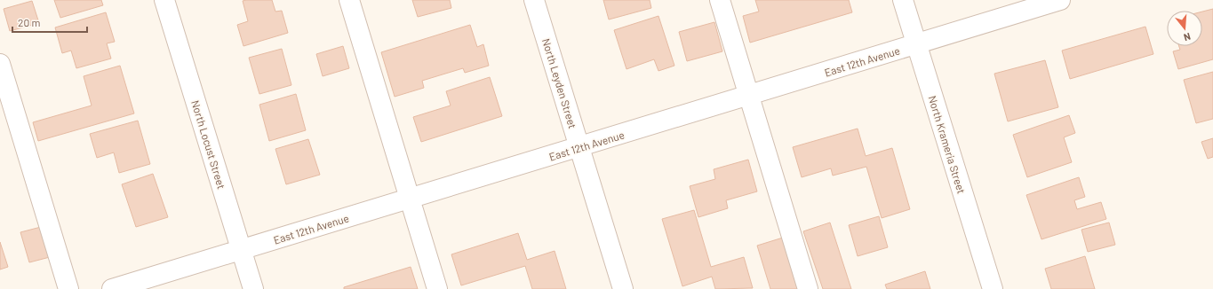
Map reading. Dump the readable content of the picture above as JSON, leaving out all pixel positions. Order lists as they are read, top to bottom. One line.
{"streets":{"street":["East 12th Avenue","North Leyden Street","North Locust Street","North Krameria Street"]},"crossings":[["East 12th Avenue","North Leyden Street"],["East 12th Avenue","North Locust Street"],["East 12th Avenue","North Krameria Street"]],"scale_bar":"20 m","north":"bottom"}
